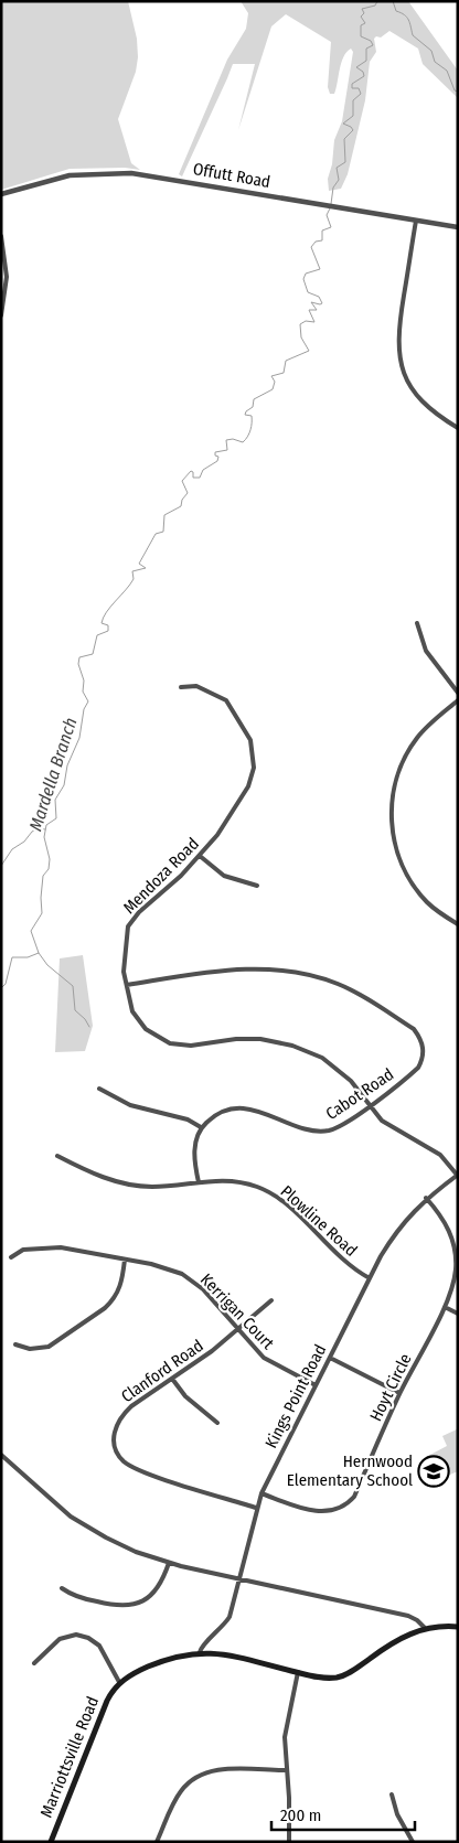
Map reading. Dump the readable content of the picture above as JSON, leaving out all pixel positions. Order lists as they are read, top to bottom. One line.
{"streets":{"main road":["Marriottsville Road"],"street":["Offutt Road","Mendoza Road","Cabot Road","Plowline Road","Kerrigan Court","Clanford Road","Hoyt Circle","Kings Point Road"]},"crossings":[["Mendoza Road","Cabot Road"],["Mendoza Road","Kings Point Road"],["Plowline Road","Kings Point Road"],["Kerrigan Court","Clanford Road"],["Kerrigan Court","Kings Point Road"],["Clanford Road","Kings Point Road"],["Hoyt Circle","Kings Point Road"]],"water":["Mardella Branch"],"places":{"school or university":["Hernwood Elementary School"]},"scale_bar":"200 m"}
